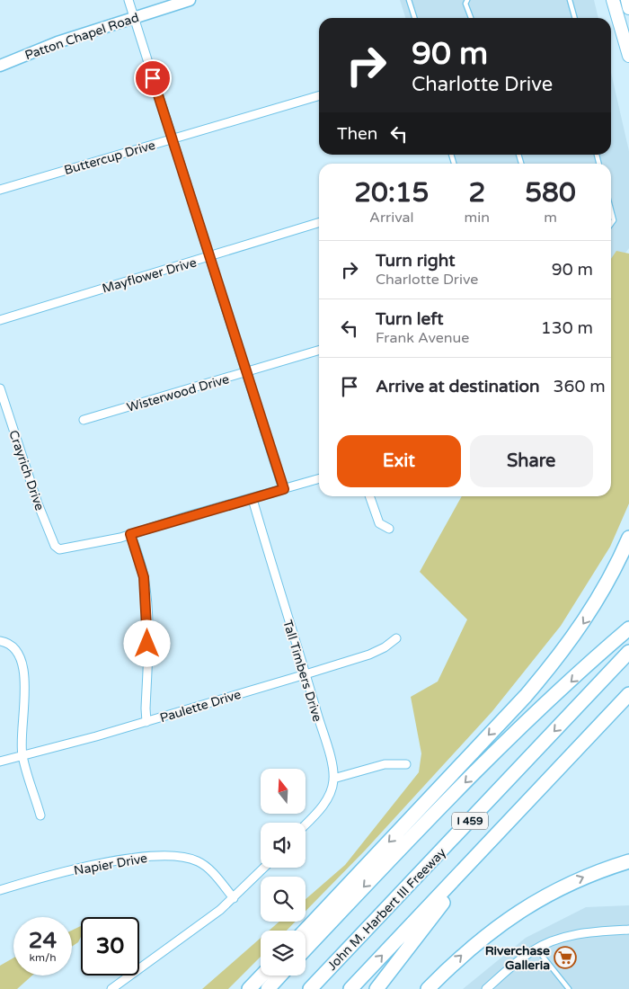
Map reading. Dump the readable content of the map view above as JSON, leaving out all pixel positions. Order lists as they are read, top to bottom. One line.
{"streets":{"highway":["I 459","John M. Harbert III Freeway"],"street":["Patton Chapel Road","Buttercup Drive","Mayflower Drive","Wisterwood Drive","Crayrich Drive","Tall Timbers Drive","Paulette Drive","Napier Drive"]},"crossings":[["Tall Timbers Drive","Paulette Drive"]],"places":{"supermarket":["Riverchase Galleria"]},"north":"top","page":{"turn":["90 m","Charlotte Drive"],"then":"Then","eta":["20:15","Arrival","2","min","580","m"],"list":[{"name":"Turn right","note":"Charlotte Drive","value":"90 m"},{"name":"Turn left","note":"Frank Avenue","value":"130 m"},{"name":"Arrive at destination","value":"360 m"}],"buttons":["Exit","Share"],"speed":"24 km/h","limit":"30"}}
